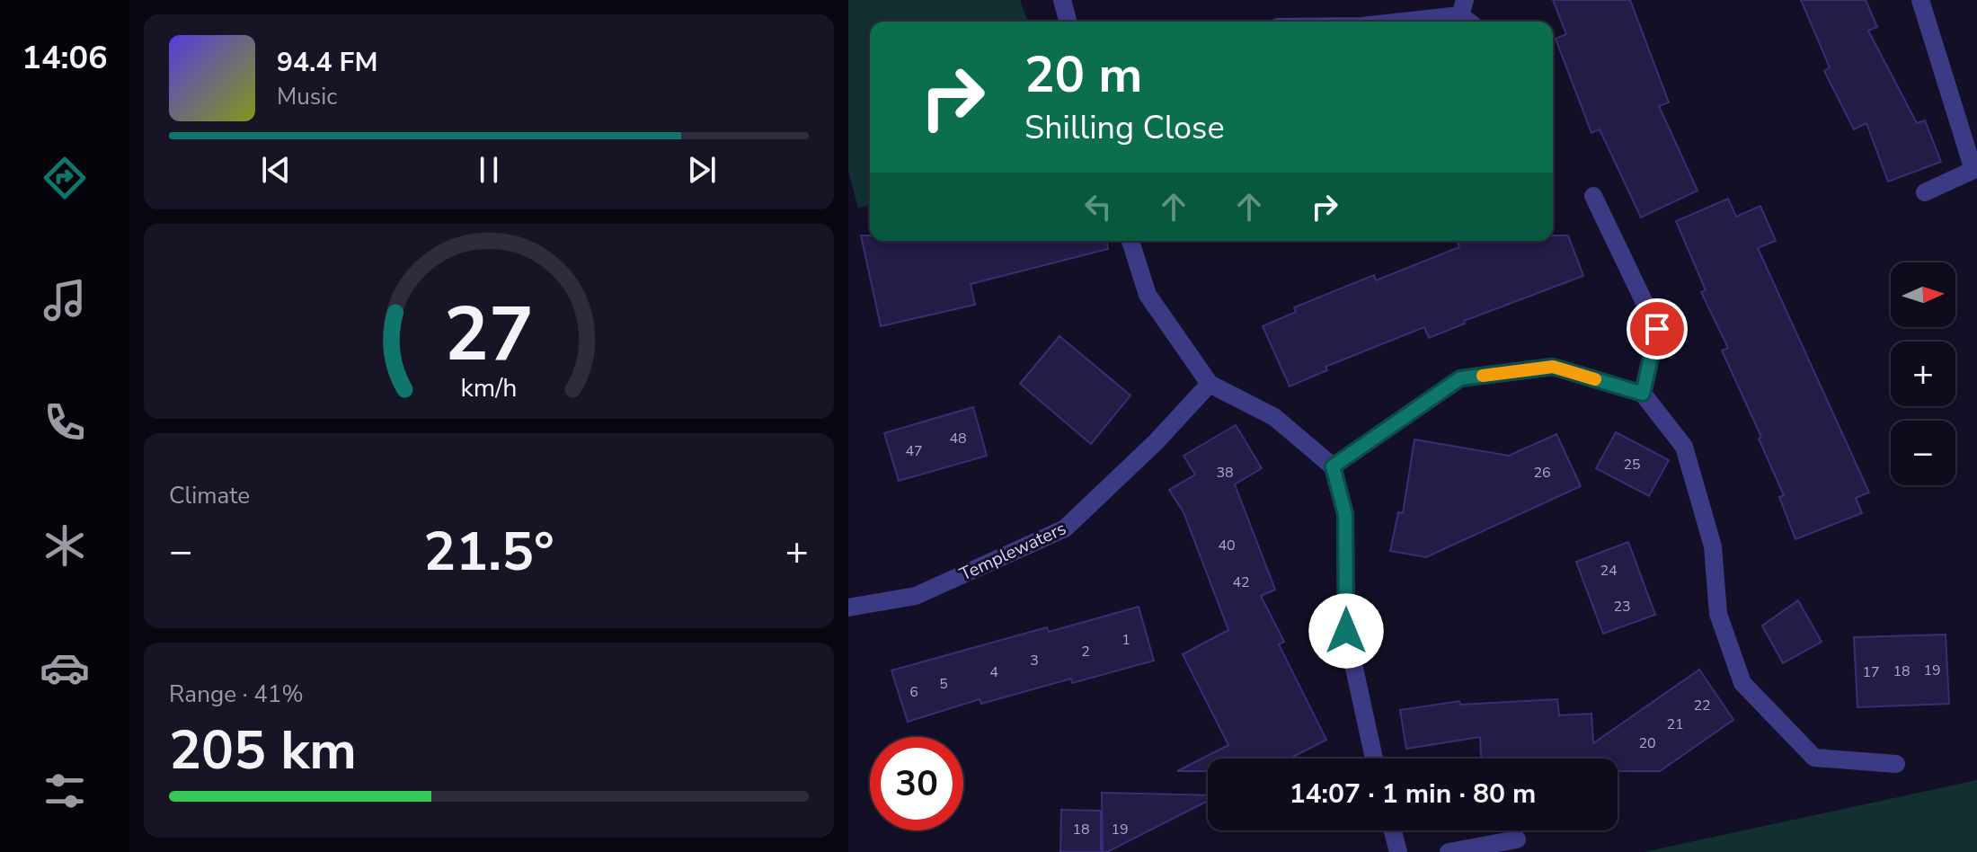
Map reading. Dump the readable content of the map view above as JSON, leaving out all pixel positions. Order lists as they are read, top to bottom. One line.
{"streets":{"street":["Templewaters"]},"house_numbers":["48","47","25","38","26","40","24","42","23","1","2","3","19","18","4","17","5","6","22","21","20","18","19"],"north":"right","page":{"tabs":"14:06","turn":["20 m","Shilling Close"],"song":["94.4 FM","Music"],"map_buttons":["+","−"],"tile":["Climate",["Range · 41%","205 km"]],"heat":["−","21.5°","+"],"limit":"30","trip":"14:07 · 1 min · 80 m","gauge":["27","km/h"]}}
